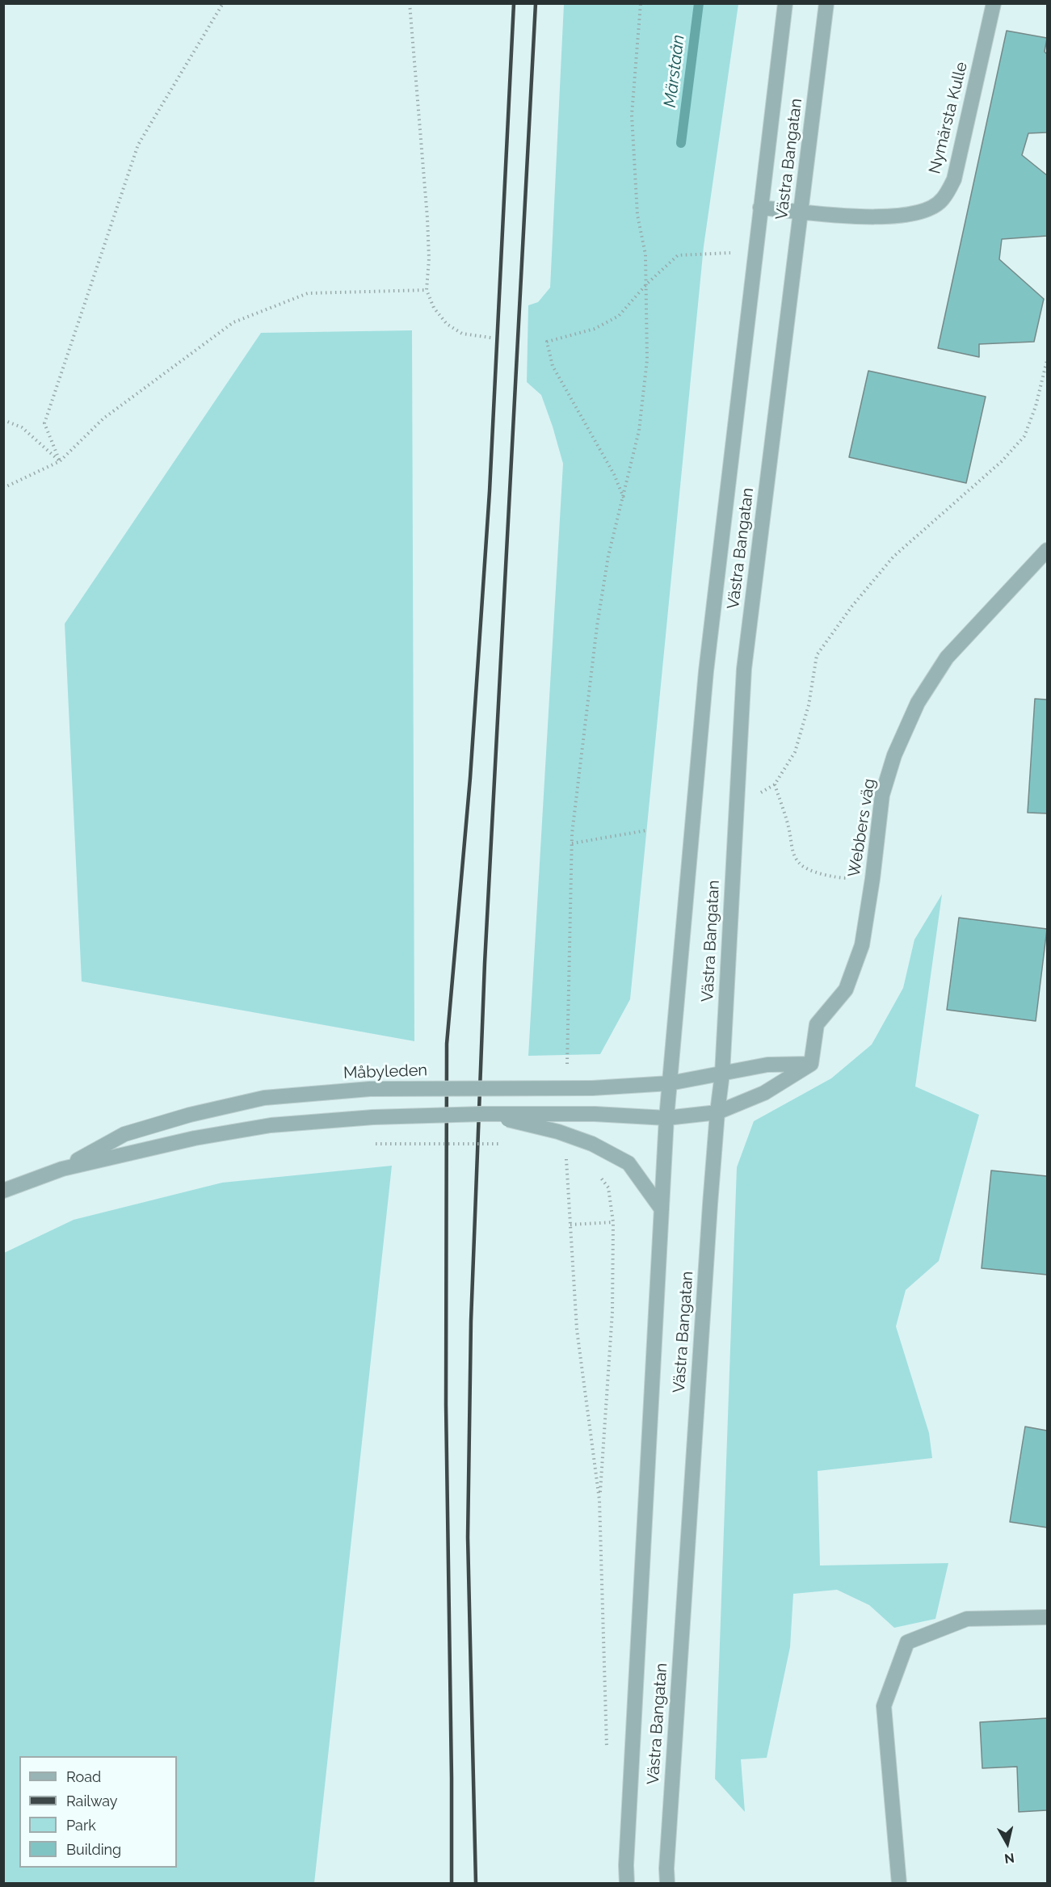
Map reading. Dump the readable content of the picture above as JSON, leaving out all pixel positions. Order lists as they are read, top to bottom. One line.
{"streets":{"street":["Nymärsta Kulle","Västra Bangatan","Webbers väg","Måbyleden"]},"crossings":[["Nymärsta Kulle","Västra Bangatan"],["Västra Bangatan","Måbyleden"]],"water":["Märstaån"],"legend":["Road","Railway","Park","Building"],"north":"bottom"}
